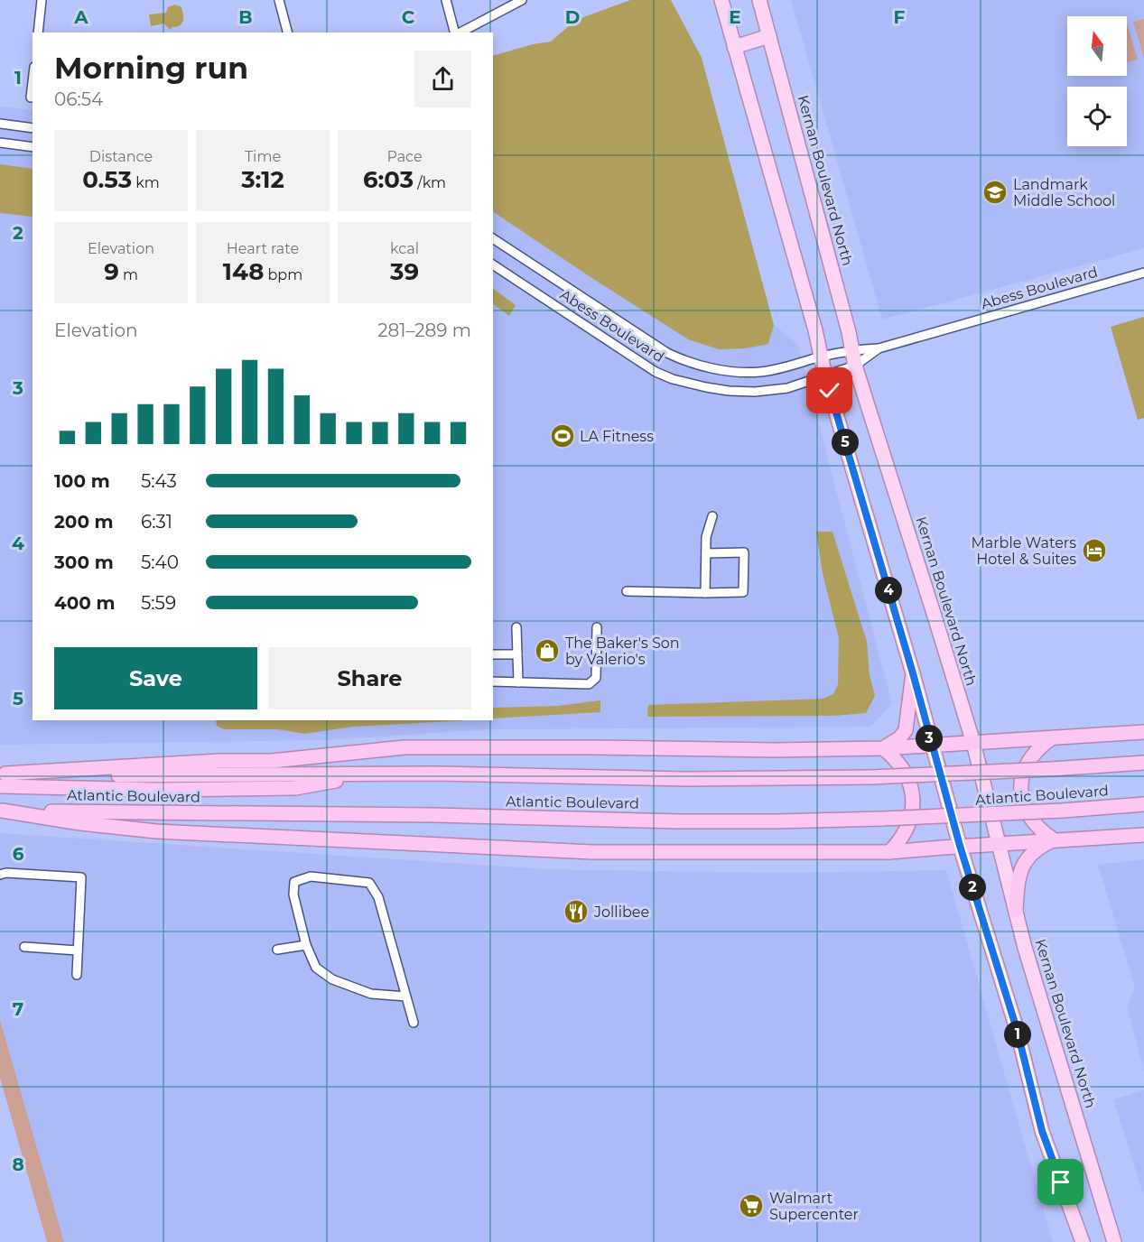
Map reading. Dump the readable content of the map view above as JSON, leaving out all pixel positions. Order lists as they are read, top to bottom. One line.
{"streets":{"highway":["Atlantic Boulevard"],"main road":["Kernan Boulevard North"],"street":["Abess Boulevard"]},"crossings":[["Kernan Boulevard North","Abess Boulevard"]],"places":{"school or university":["Landmark Middle School"],"sports":["LA Fitness"],"hotel":["Marble Waters Hotel & Suites"],"shop":["The Baker's Son by Valerio's"],"restaurant":["Jollibee"],"supermarket":["Walmart Supercenter"]},"north":"top","page":{"heading":["Morning run","06:54"],"stats":[["Distance","0.53 km"],["Time","3:12"],["Pace","6:03 /km"],["Elevation","9 m"],["Heart rate","148 bpm"],["kcal","39"]],"chart":["Elevation","281–289 m"],"pins":["5","4","3","2","1"],"list":[{"name":"100 m","note":"5:43"},{"name":"200 m","note":"6:31"},{"name":"300 m","note":"5:40"},{"name":"400 m","note":"5:59"}],"buttons":["Save","Share"]},"grid":{"columns":["A","B","C","D","E","F"],"rows":["1","2","3","4","5","6","7","8"]}}
